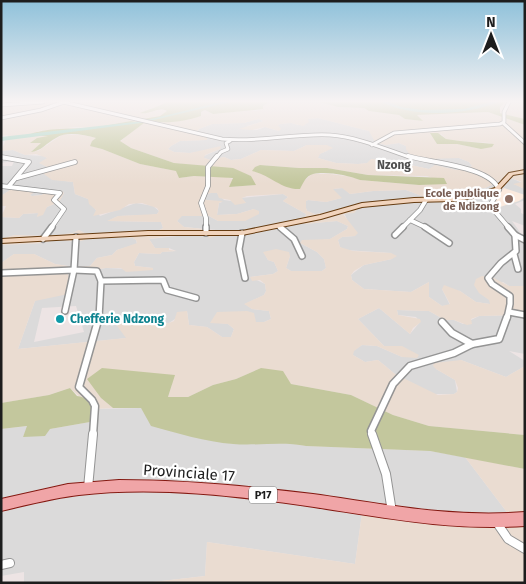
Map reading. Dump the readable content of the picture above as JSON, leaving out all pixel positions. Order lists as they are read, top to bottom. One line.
{"streets":{"main road":["Provinciale 17","P17"]},"districts":["Nzong"],"places":["Ecole publique de Ndizong","Chefferie Ndzong"],"north":"top"}
